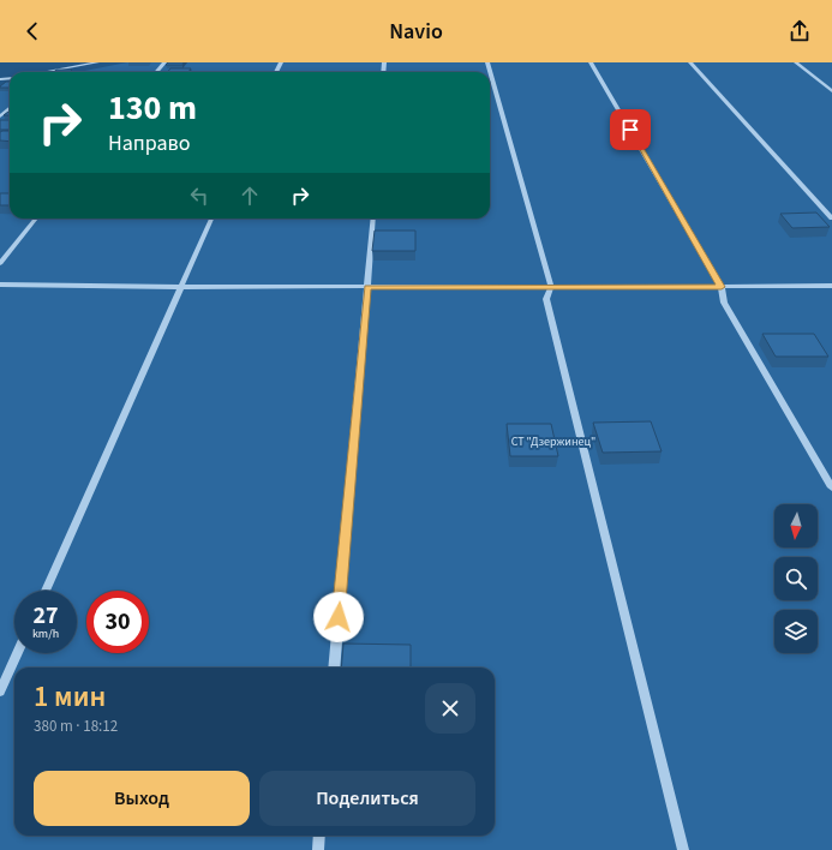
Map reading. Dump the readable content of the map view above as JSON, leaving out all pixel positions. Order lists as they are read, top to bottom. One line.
{"parks":["СТ \"Дзержинец\""],"north":"bottom","page":{"header":"Navio","turn":["130 m","Направо"],"speed":"27 km/h","limit":"30","heading":["1 мин","380 m · 18:12"],"buttons":["Выход","Поделиться"]}}
